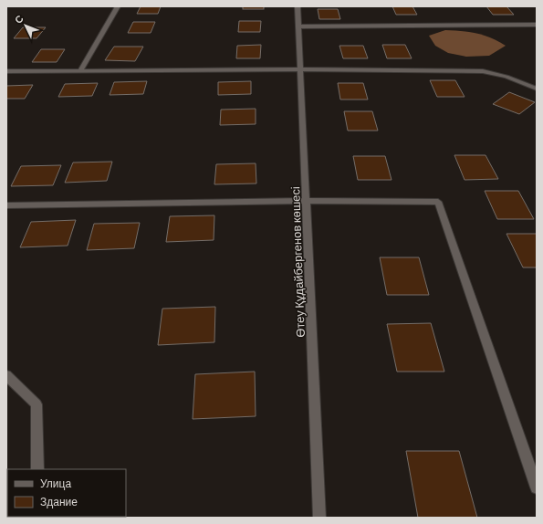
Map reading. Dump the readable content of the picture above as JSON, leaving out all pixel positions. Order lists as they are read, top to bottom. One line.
{"streets":{"street":["Өтеу Құдайбергенов көшесі"]},"legend":["Улица","Здание"],"north":"top left"}
